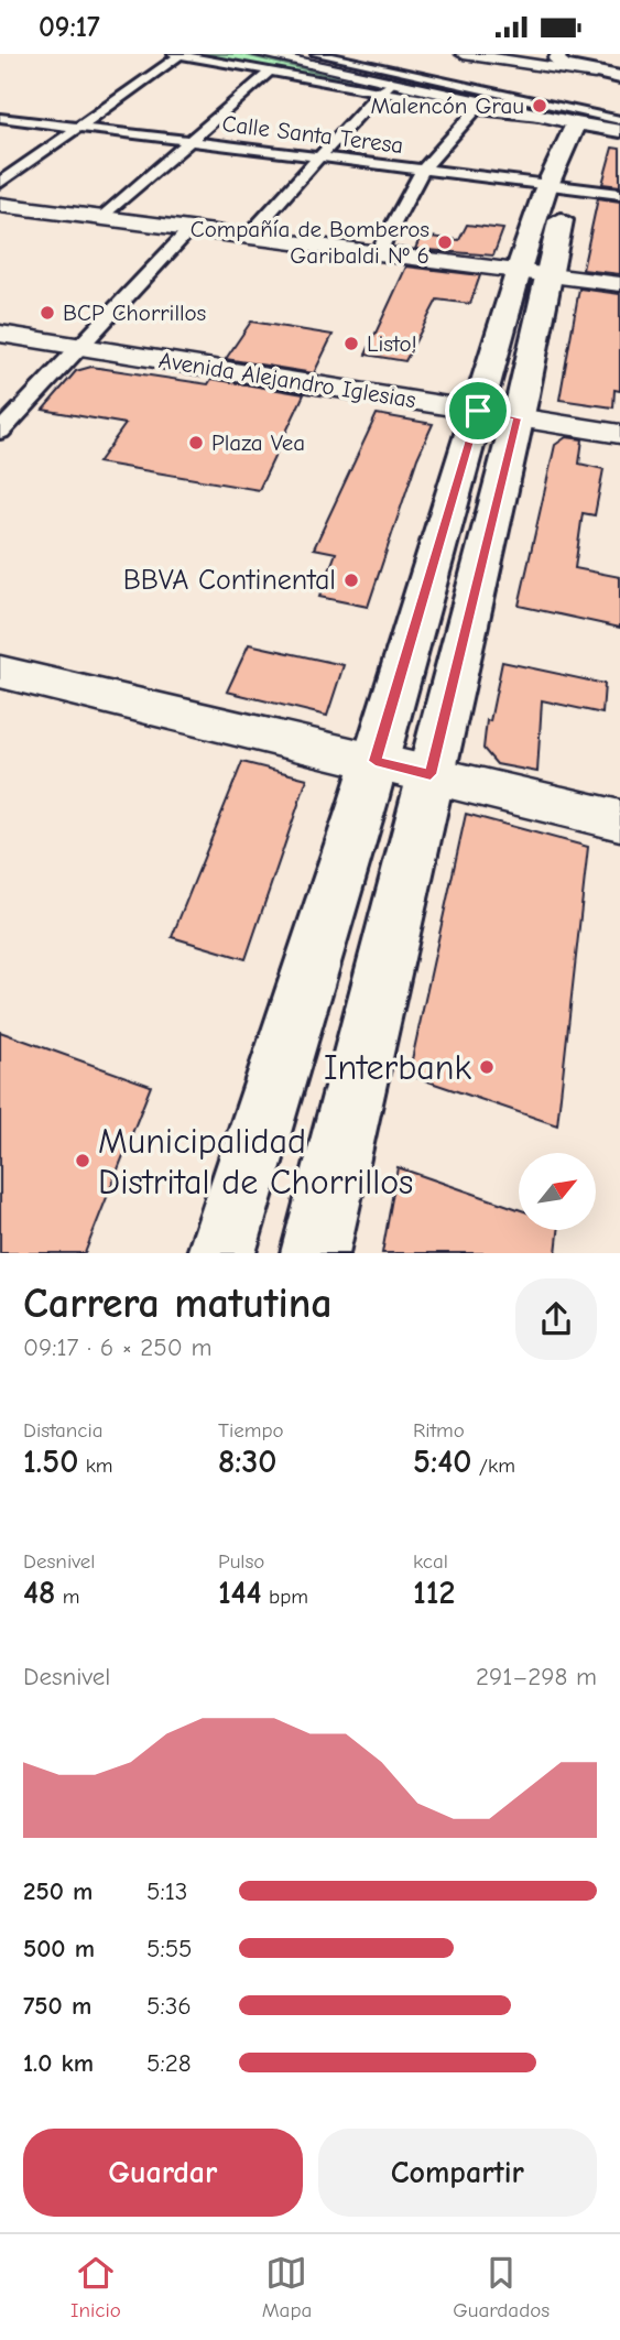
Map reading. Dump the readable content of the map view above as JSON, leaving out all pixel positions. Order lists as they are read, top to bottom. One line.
{"streets":{"street":["Calle Santa Teresa","Avenida Alejandro Iglesias"]},"places":["Malencón Grau","Compañía de Bomberos Garibaldi Nº 6","BCP Chorrillos","Listo!","Plaza Vea","BBVA Continental","Interbank","Municipalidad Distrital de Chorrillos"],"north":"top right","page":{"status":"09:17","heading":["Carrera matutina","09:17 · 6 × 250 m"],"stats":[["Distancia","1.50 km"],["Tiempo","8:30"],["Ritmo","5:40 /km"],["Desnivel","48 m"],["Pulso","144 bpm"],["kcal","112"]],"chart":["Desnivel","291–298 m"],"list":[{"name":"250 m","note":"5:13"},{"name":"500 m","note":"5:55"},{"name":"750 m","note":"5:36"},{"name":"1.0 km","note":"5:28"}],"buttons":["Guardar","Compartir"],"tabs":["Inicio","Mapa","Guardados"]}}
